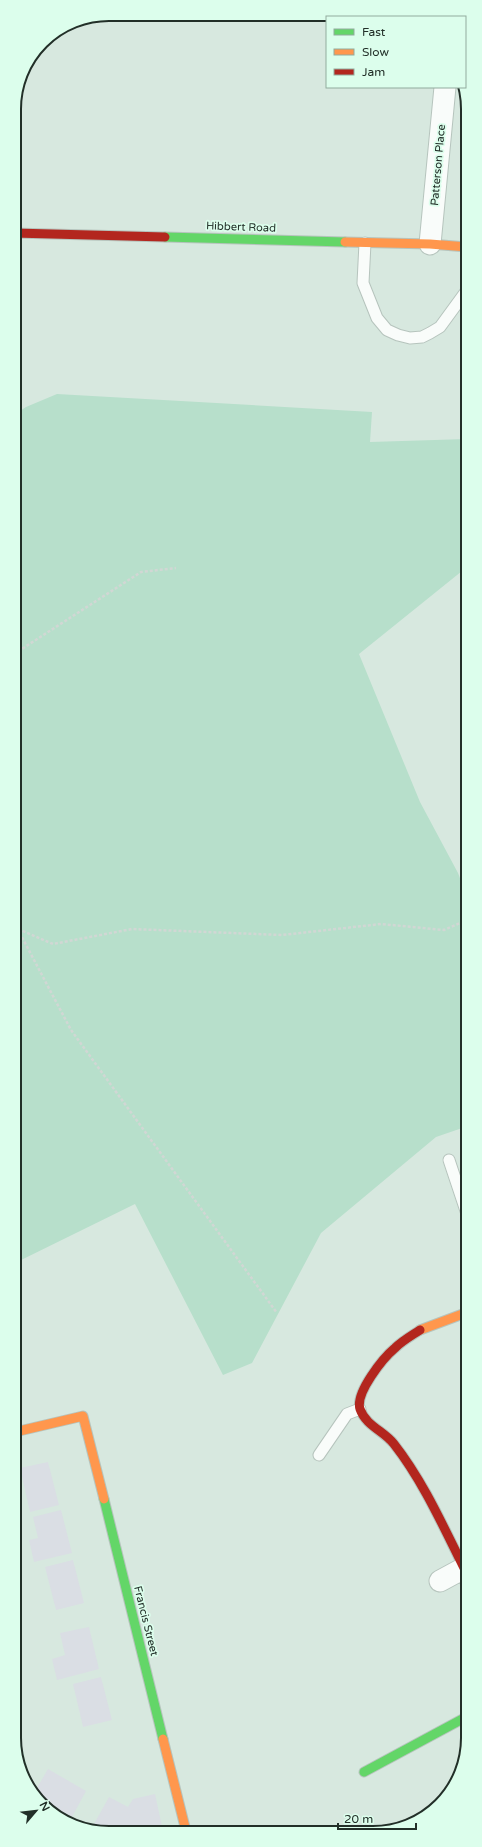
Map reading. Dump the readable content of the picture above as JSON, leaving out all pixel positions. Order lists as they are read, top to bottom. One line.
{"streets":{"street":["Patterson Place","Hibbert Road","Francis Street"]},"crossings":[["Patterson Place","Hibbert Road"]],"legend":["Fast","Slow","Jam"],"scale_bar":"20 m","north":"top right"}
